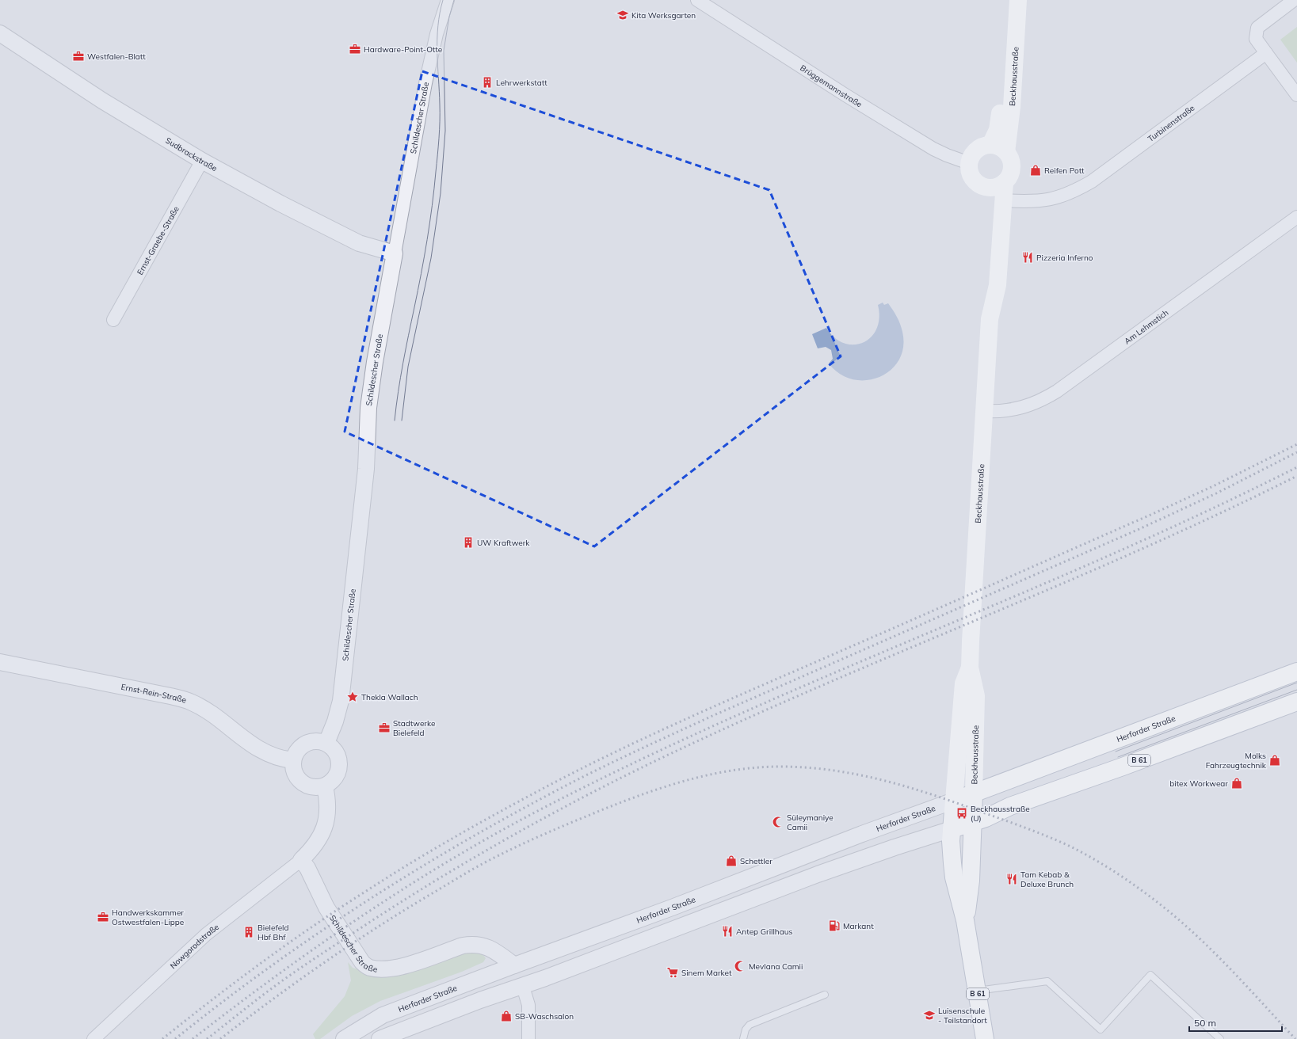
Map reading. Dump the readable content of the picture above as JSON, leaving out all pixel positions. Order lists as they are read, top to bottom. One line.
{"streets":{"main road":["Beckhausstraße","Herforder Straße","B 61"],"street":["Brüggemannstraße","Schildescher Straße","Turbinenstraße","Sudbrackstraße","Ernst-Graebe-Straße","Am Lehmstich","Ernst-Rein-Straße","Nowgorodstraße"]},"crossings":[["Beckhausstraße","Brüggemannstraße"],["Beckhausstraße","Turbinenstraße"],["Beckhausstraße","Am Lehmstich"],["Beckhausstraße","Herforder Straße"],["Beckhausstraße","B 61"],["Schildescher Straße","Sudbrackstraße"],["Schildescher Straße","Ernst-Rein-Straße"],["Schildescher Straße","Herforder Straße"],["Schildescher Straße","Nowgorodstraße"],["Sudbrackstraße","Ernst-Graebe-Straße"],["Herforder Straße","B 61"]],"places":{"school or university":["Kita Werksgarten","Luisenschule - Teilstandort"],"office":["Hardware-Point-Otte","Westfalen-Blatt","Stadtwerke Bielefeld","Handwerkskammer Ostwestfalen-Lippe"],"building":["Lehrwerkstatt","UW Kraftwerk","Bielefeld Hbf Bhf"],"shop":["Reifen Pott","Molks Fahrzeugtechnik","bitex Workwear","Schettler","SB-Waschsalon"],"restaurant":["Pizzeria Inferno","Tam Kebab & Deluxe Brunch","Antep Grillhaus"],"place":["Thekla Wallach"],"bus stop":["Beckhausstraße (U)"],"mosque":["Süleymaniye Camii","Mevlana Camii"],"fuel station":["Markant"],"supermarket":["Sinem Market"]},"scale_bar":"50 m"}
